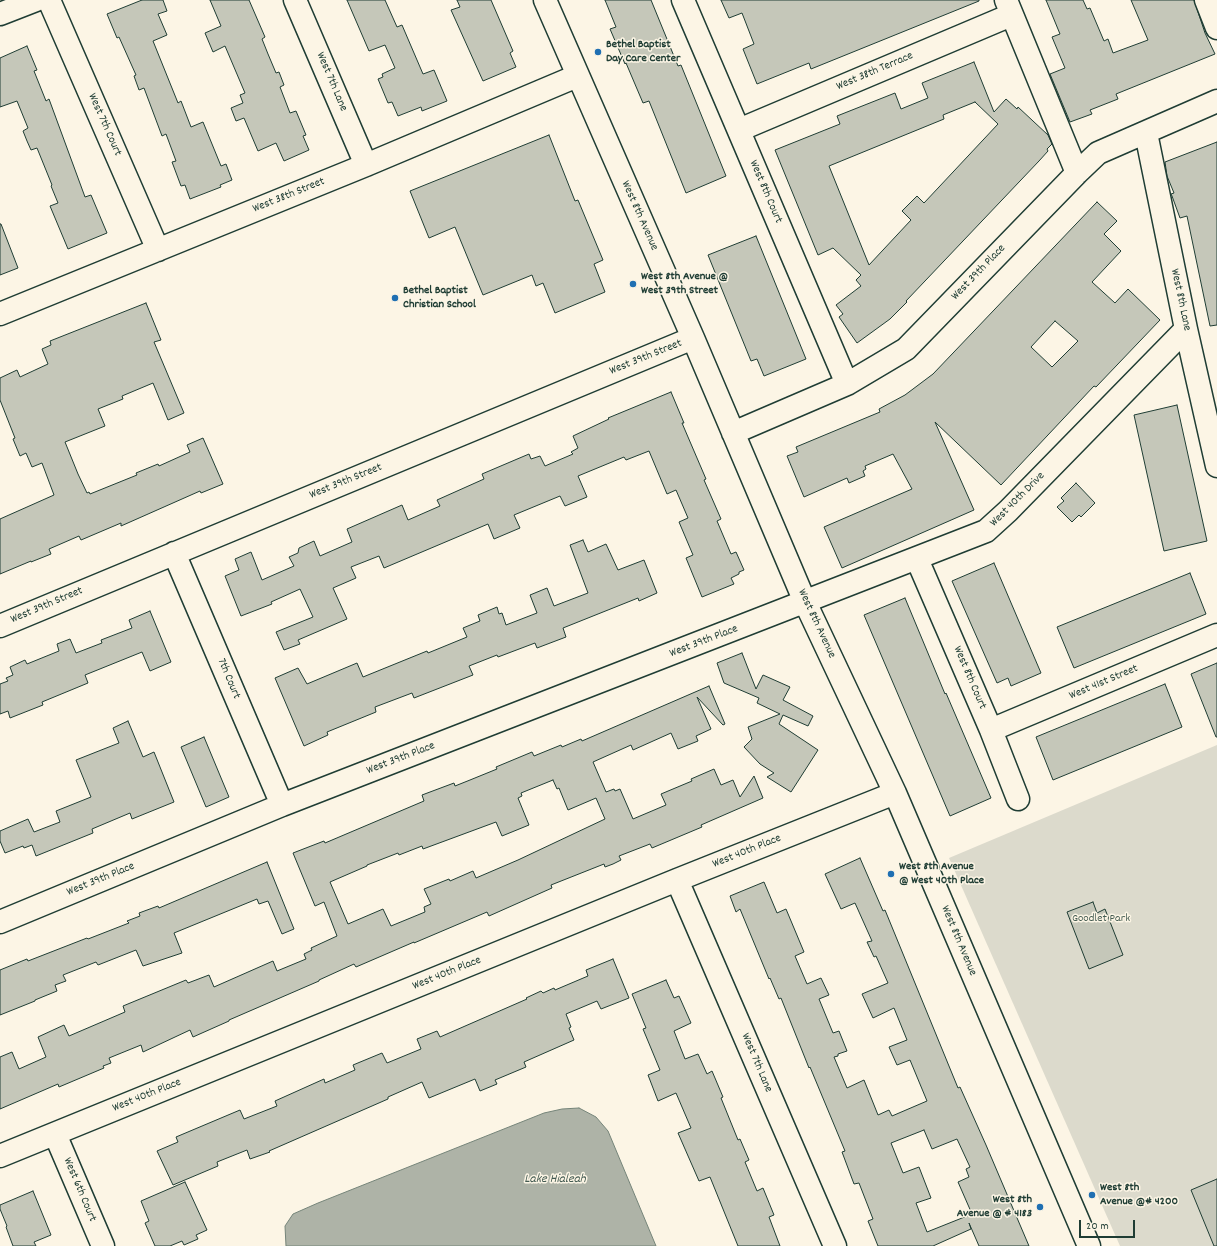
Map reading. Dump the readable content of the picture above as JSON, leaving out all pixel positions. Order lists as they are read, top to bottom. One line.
{"streets":{"street":["West 38th Terrace","West 7th Lane","West 7th Court","West 8th Court","West 38th Street","West 8th Avenue","West 39th Place","West 8th Lane","West 39th Street","West 40th Drive","7th Court","West 41st Street","West 40th Place","West 6th Court"]},"crossings":[["West 38th Terrace","West 8th Court"],["West 7th Lane","West 38th Street"],["West 7th Lane","West 40th Place"],["West 7th Court","West 38th Street"],["West 8th Court","West 39th Place"],["West 8th Court","West 40th Drive"],["West 8th Court","West 41st Street"],["West 38th Street","West 8th Avenue"],["West 8th Avenue","West 39th Place"],["West 8th Avenue","West 39th Street"],["West 8th Avenue","West 40th Drive"],["West 8th Avenue","West 40th Place"],["West 39th Place","West 8th Lane"],["West 39th Place","West 40th Drive"],["West 39th Place","7th Court"],["West 8th Lane","West 40th Drive"],["West 39th Street","7th Court"],["West 40th Place","West 6th Court"]],"water":["Lake Hialeah"],"parks":["Goodlet Park"],"places":["Bethel Baptist Day Care Center","West 8th Avenue @ West 39th Street","Bethel Baptist Christian School","West 8th Avenue @ West 40th Place","West 8th Avenue @# 4200","West 8th Avenue @ # 4183"],"scale_bar":"20 m"}
